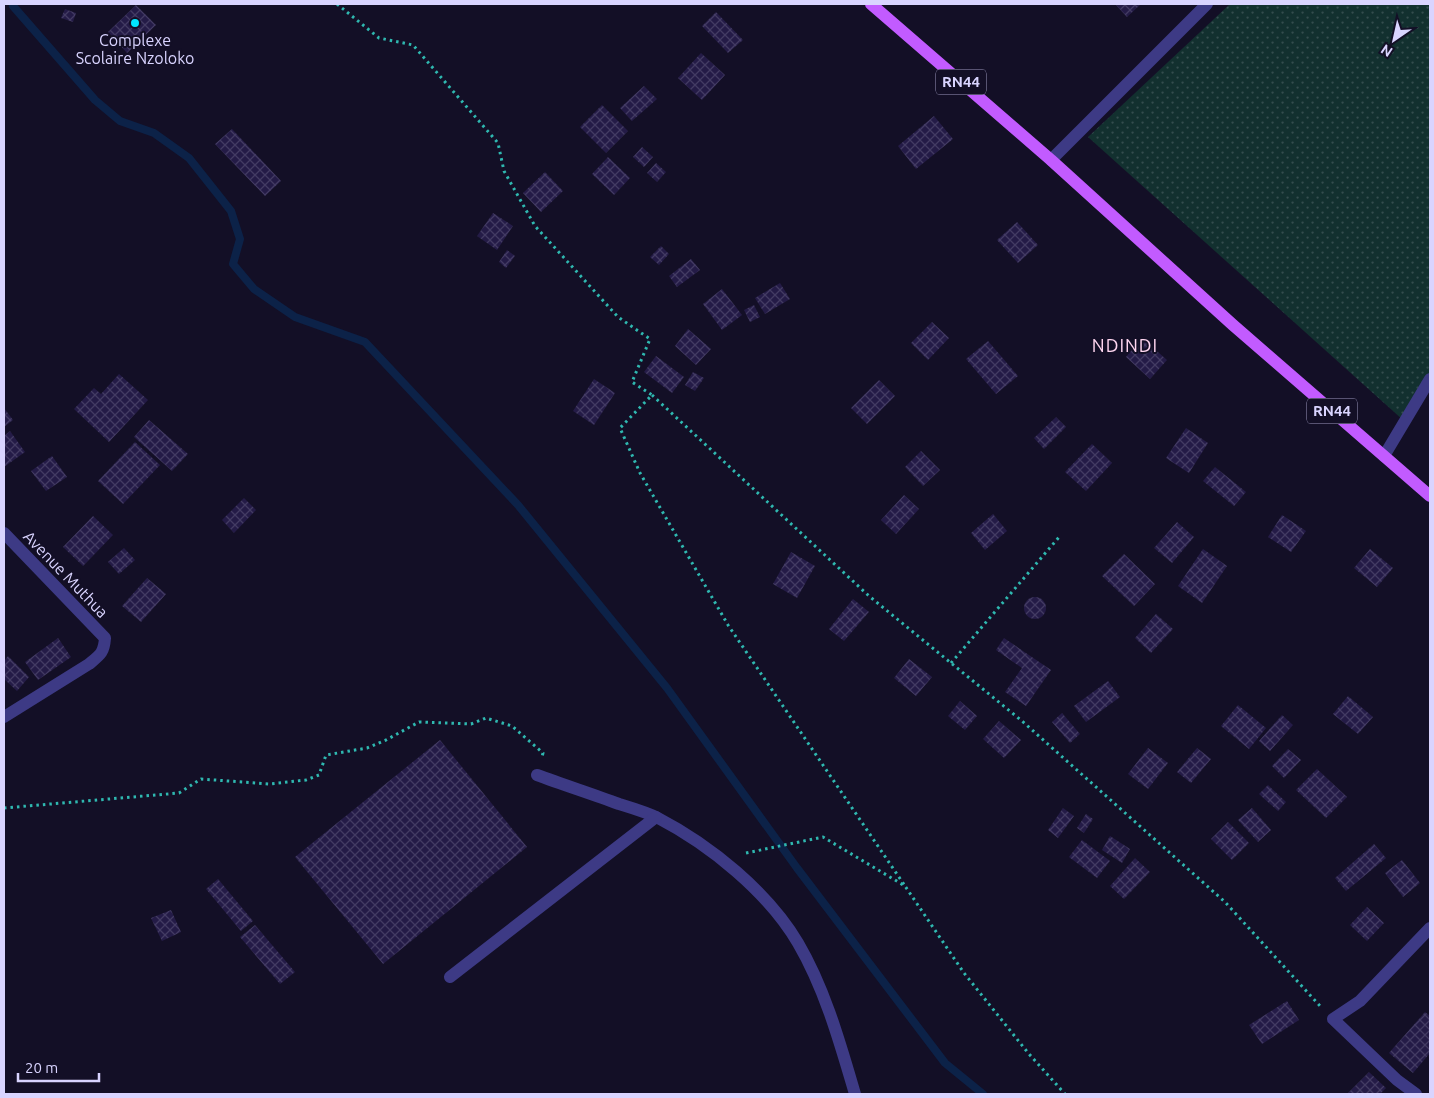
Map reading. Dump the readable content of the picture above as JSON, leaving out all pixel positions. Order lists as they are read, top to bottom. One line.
{"streets":{"main road":["RN44"],"street":["Avenue Muthua"]},"districts":["NDINDI"],"places":["Complexe Scolaire Nzoloko"],"scale_bar":"20 m","north":"bottom left"}
